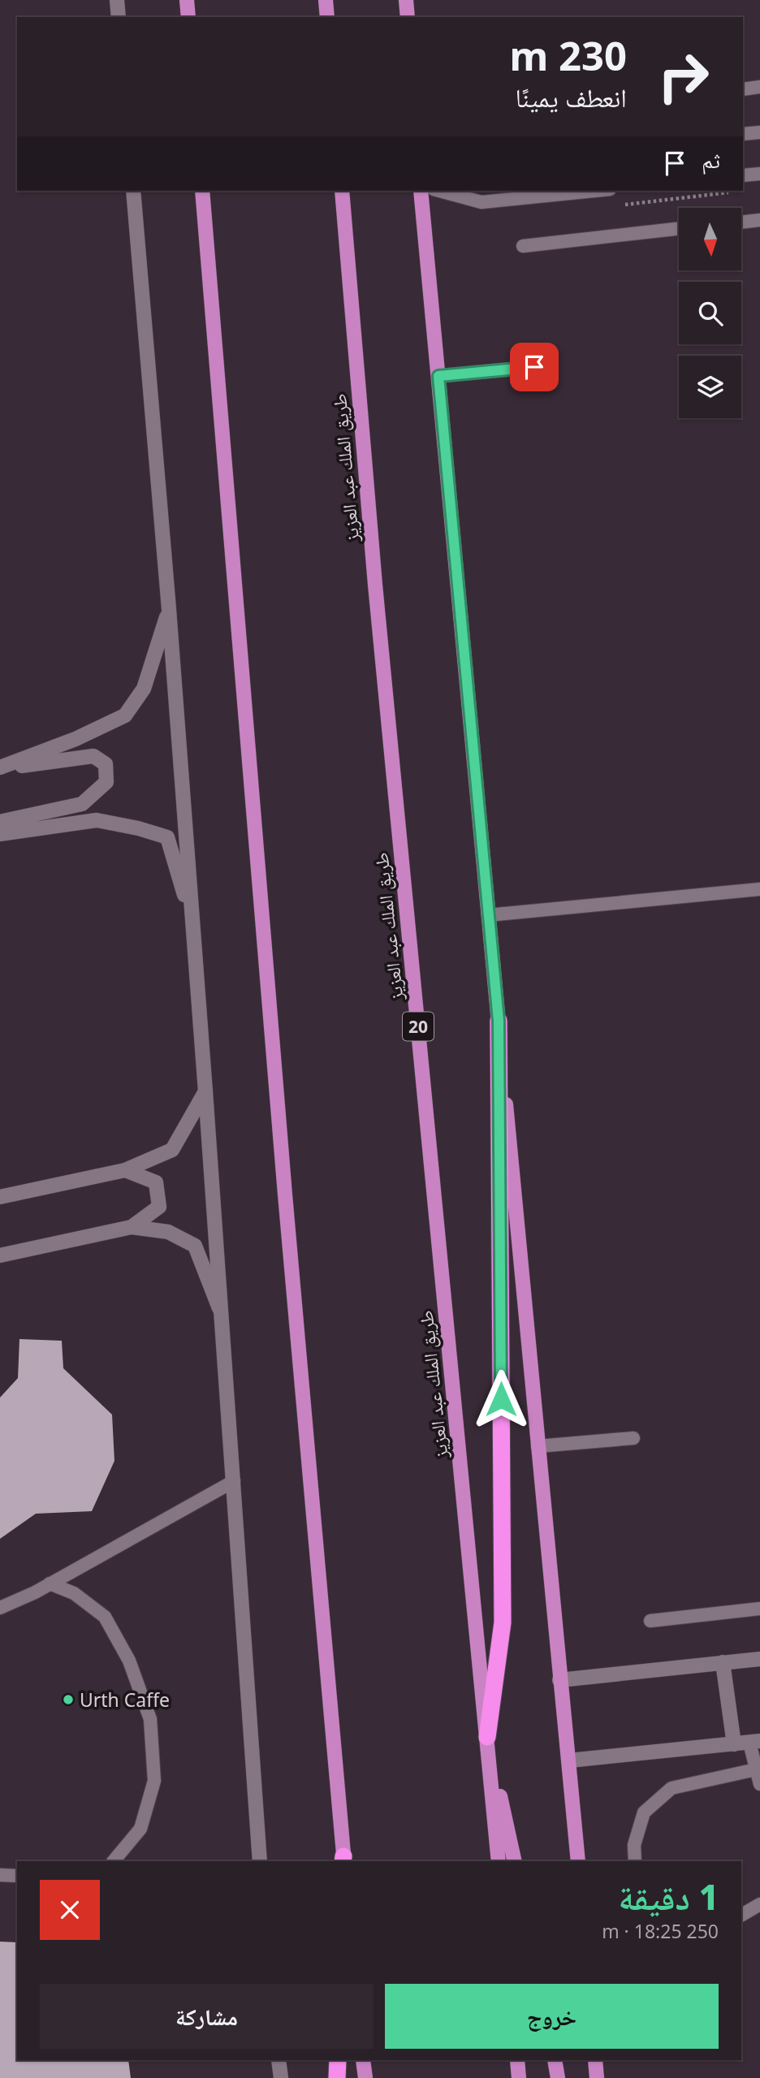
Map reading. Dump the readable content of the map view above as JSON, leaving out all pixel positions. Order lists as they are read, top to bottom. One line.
{"streets":{"main road":["طريق الملك عبد العزيز","20"]},"places":["Urth Caffe"],"north":"bottom","page":{"turn":["230 m","انعطف يمينًا"],"then":"ثم","heading":["1 دقيقة","250 m · 18:25"],"buttons":["خروج","مشاركة"]}}
